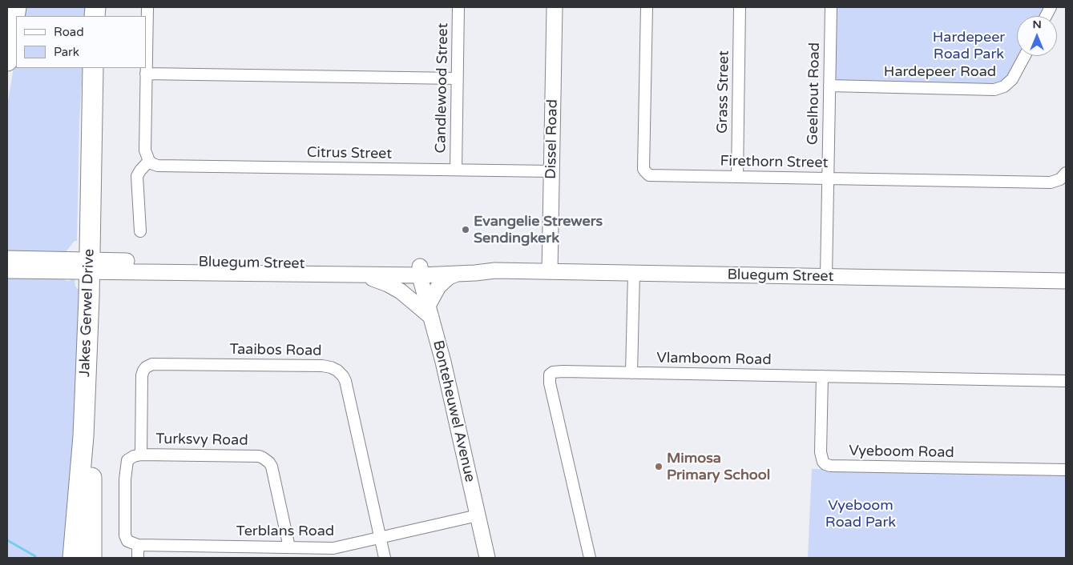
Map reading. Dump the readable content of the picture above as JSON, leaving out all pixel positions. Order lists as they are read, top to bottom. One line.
{"streets":{"highway":["Jakes Gerwel Drive"],"street":["Hardepeer Road","Candlewood Street","Grass Street","Geelhout Road","Dissel Road","Citrus Street","Firethorn Street","Bluegum Street","Taaibos Road","Vlamboom Road","Bonteheuwel Avenue","Turksvy Road","Vyeboom Road","Terblans Road"]},"crossings":[["Hardepeer Road","Geelhout Road"],["Candlewood Street","Citrus Street"],["Grass Street","Firethorn Street"],["Geelhout Road","Firethorn Street"],["Geelhout Road","Bluegum Street"],["Dissel Road","Citrus Street"],["Dissel Road","Bluegum Street"],["Bluegum Street","Jakes Gerwel Drive"],["Bluegum Street","Bonteheuwel Avenue"],["Taaibos Road","Turksvy Road"],["Taaibos Road","Terblans Road"],["Vlamboom Road","Vyeboom Road"],["Bonteheuwel Avenue","Terblans Road"],["Turksvy Road","Terblans Road"]],"parks":["Hardepeer Road Park","Vyeboom Road Park"],"places":["Evangelie Strewers Sendingkerk","Mimosa Primary School"],"legend":["Road","Park"],"north":"top"}
